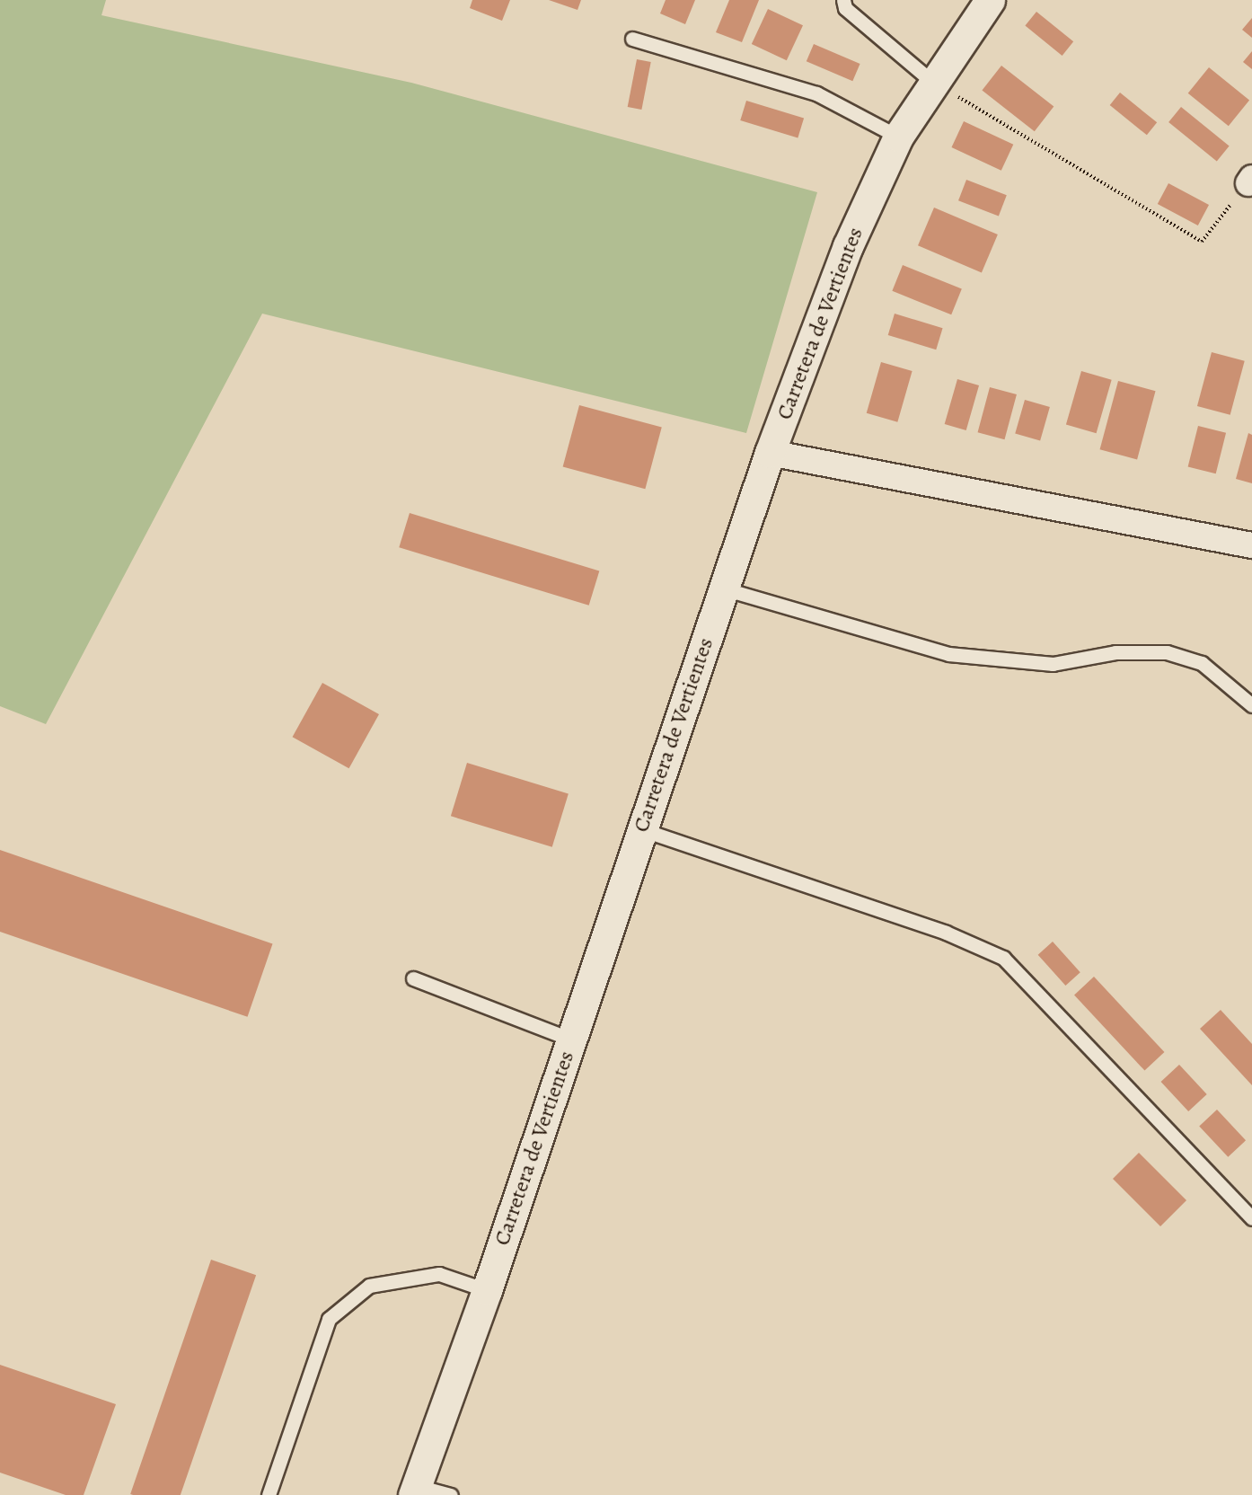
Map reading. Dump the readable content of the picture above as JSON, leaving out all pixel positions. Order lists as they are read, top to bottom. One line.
{"streets":{"main road":["Carretera de Vertientes"]}}
